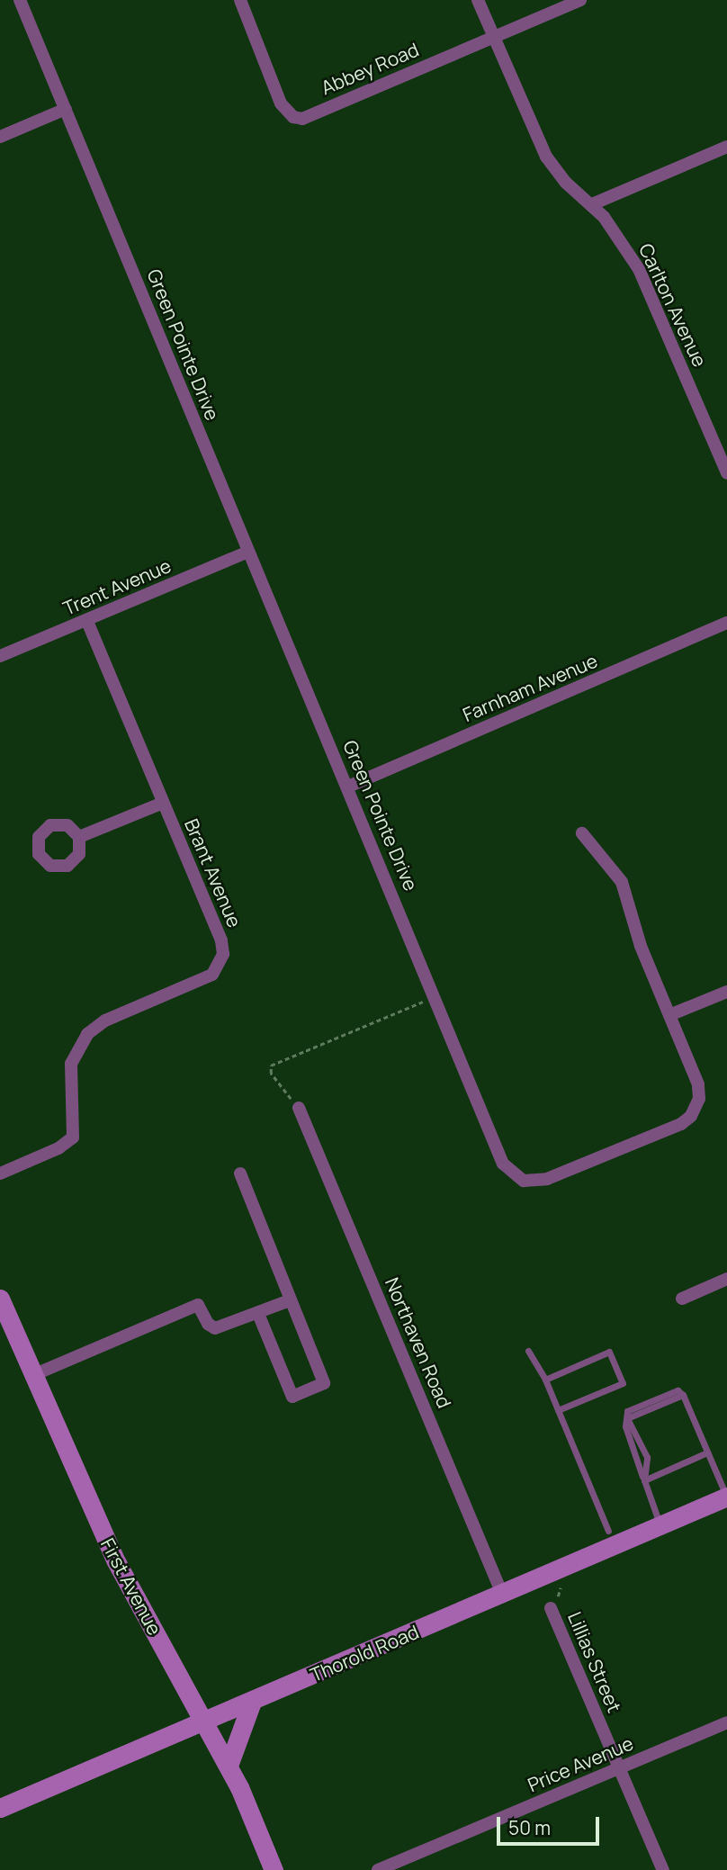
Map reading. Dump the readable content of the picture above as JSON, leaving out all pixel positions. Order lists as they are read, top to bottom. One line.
{"streets":{"street":["Abbey Road","Carlton Avenue","Green Pointe Drive","Trent Avenue","Farnham Avenue","Brant Avenue","Northaven Road","First Avenue","Thorold Road","Lillias Street","Price Avenue"]},"crossings":[["Abbey Road","Carlton Avenue"],["Green Pointe Drive","Trent Avenue"],["Green Pointe Drive","Farnham Avenue"],["Trent Avenue","Brant Avenue"],["Northaven Road","Thorold Road"],["First Avenue","Thorold Road"],["Lillias Street","Price Avenue"]],"scale_bar":"50 m"}
